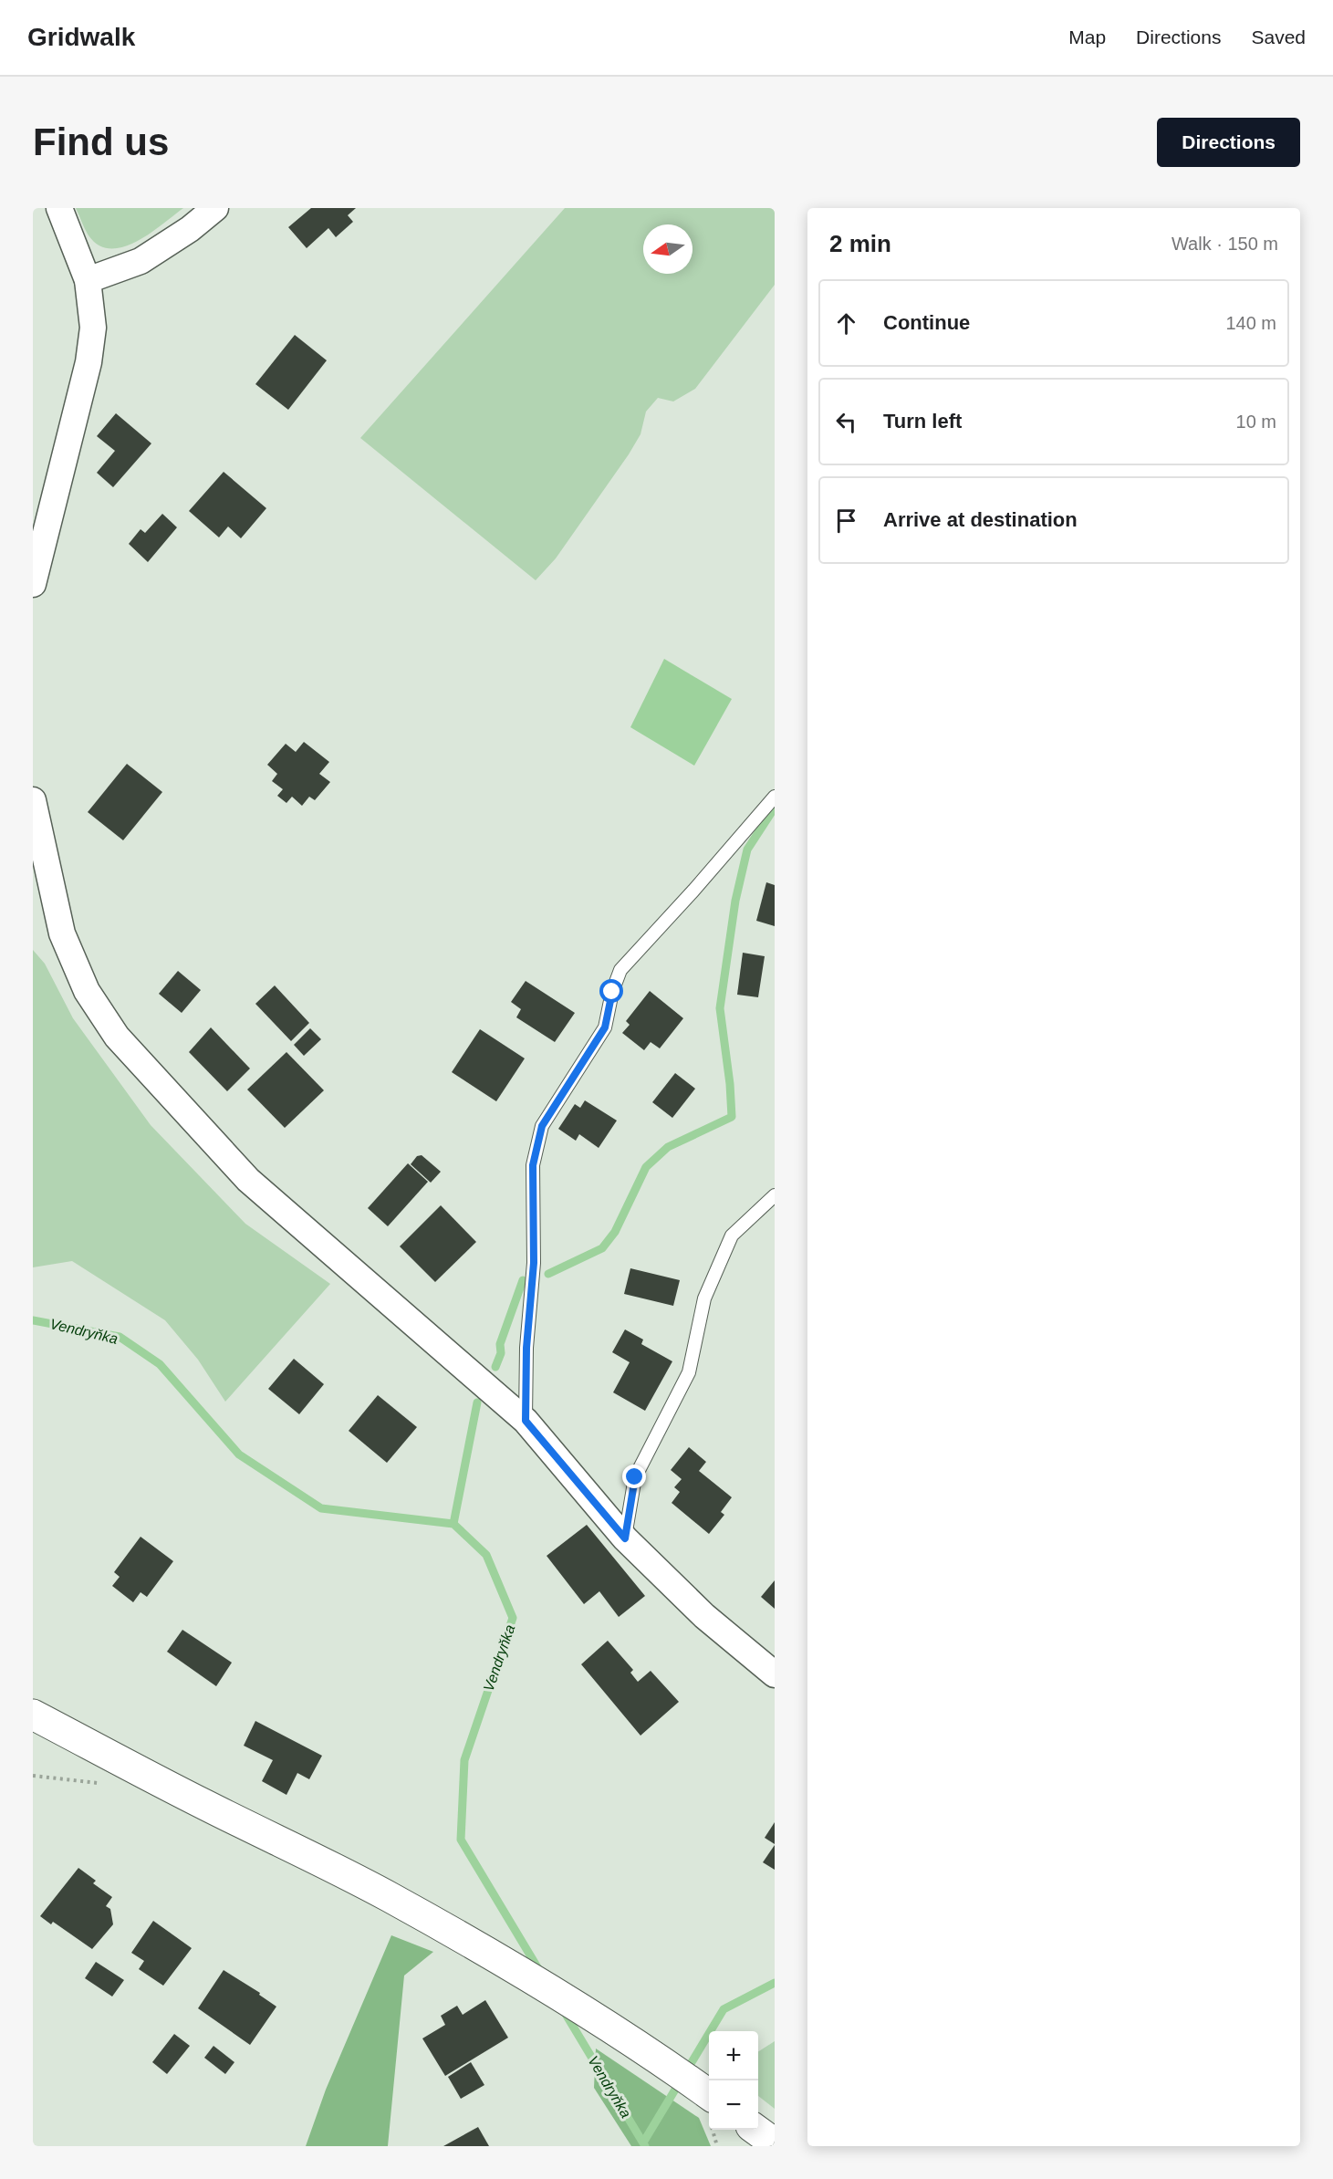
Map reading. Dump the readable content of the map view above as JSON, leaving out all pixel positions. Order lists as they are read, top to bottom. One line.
{"water":["Vendryňka"],"north":"left","page":{"header":"Gridwalk","nav":["Map","Directions","Saved"],"buttons":"Directions","title":"Find us","heading":["2 min","Walk · 150 m"],"list":[["Continue","140 m"],["Turn left","10 m"],"Arrive at destination"],"map_buttons":["+","−"]}}
